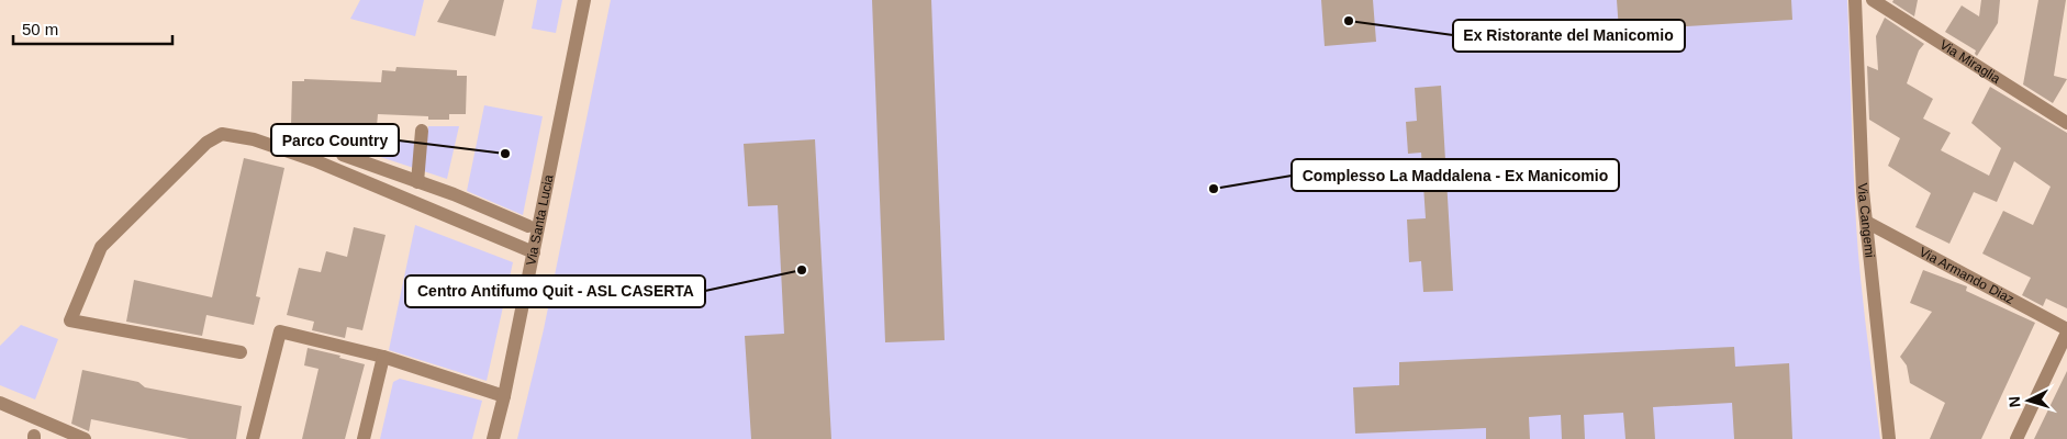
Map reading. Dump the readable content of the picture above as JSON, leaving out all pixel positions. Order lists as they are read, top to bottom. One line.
{"streets":{"street":["Via Miraglia","Via Santa Lucia","Via Cangemi","Via Armando Diaz"]},"crossings":[["Via Cangemi","Via Armando Diaz"]],"places":["Ex Ristorante del Manicomio","Parco Country","Complesso La Maddalena - Ex Manicomio","Centro Antifumo Quit - ASL CASERTA"],"scale_bar":"50 m","north":"left"}
